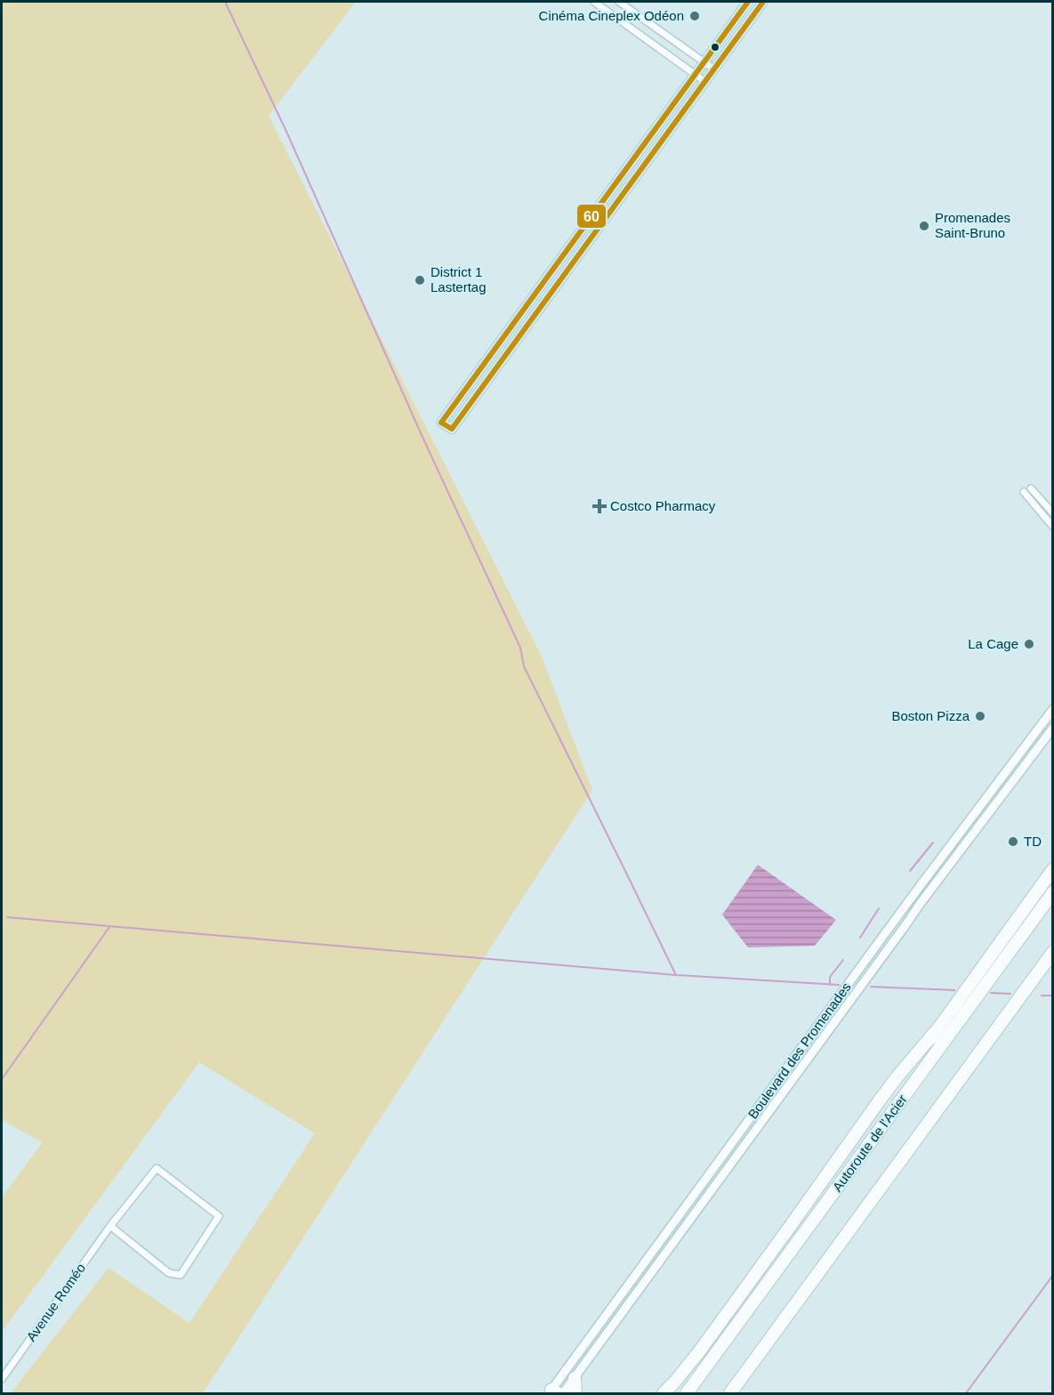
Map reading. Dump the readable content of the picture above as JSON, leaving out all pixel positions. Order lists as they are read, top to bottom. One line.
{"streets":{"highway":["Autoroute de l'Acier"],"street":["Boulevard des Promenades","Avenue Roméo"]},"places":{"other":["Cinéma Cineplex Odéon","Promenades Saint-Bruno","District 1 Lastertag","La Cage","Boston Pizza","TD"],"health":["Costco Pharmacy"]},"lines":["transit line 60"]}
